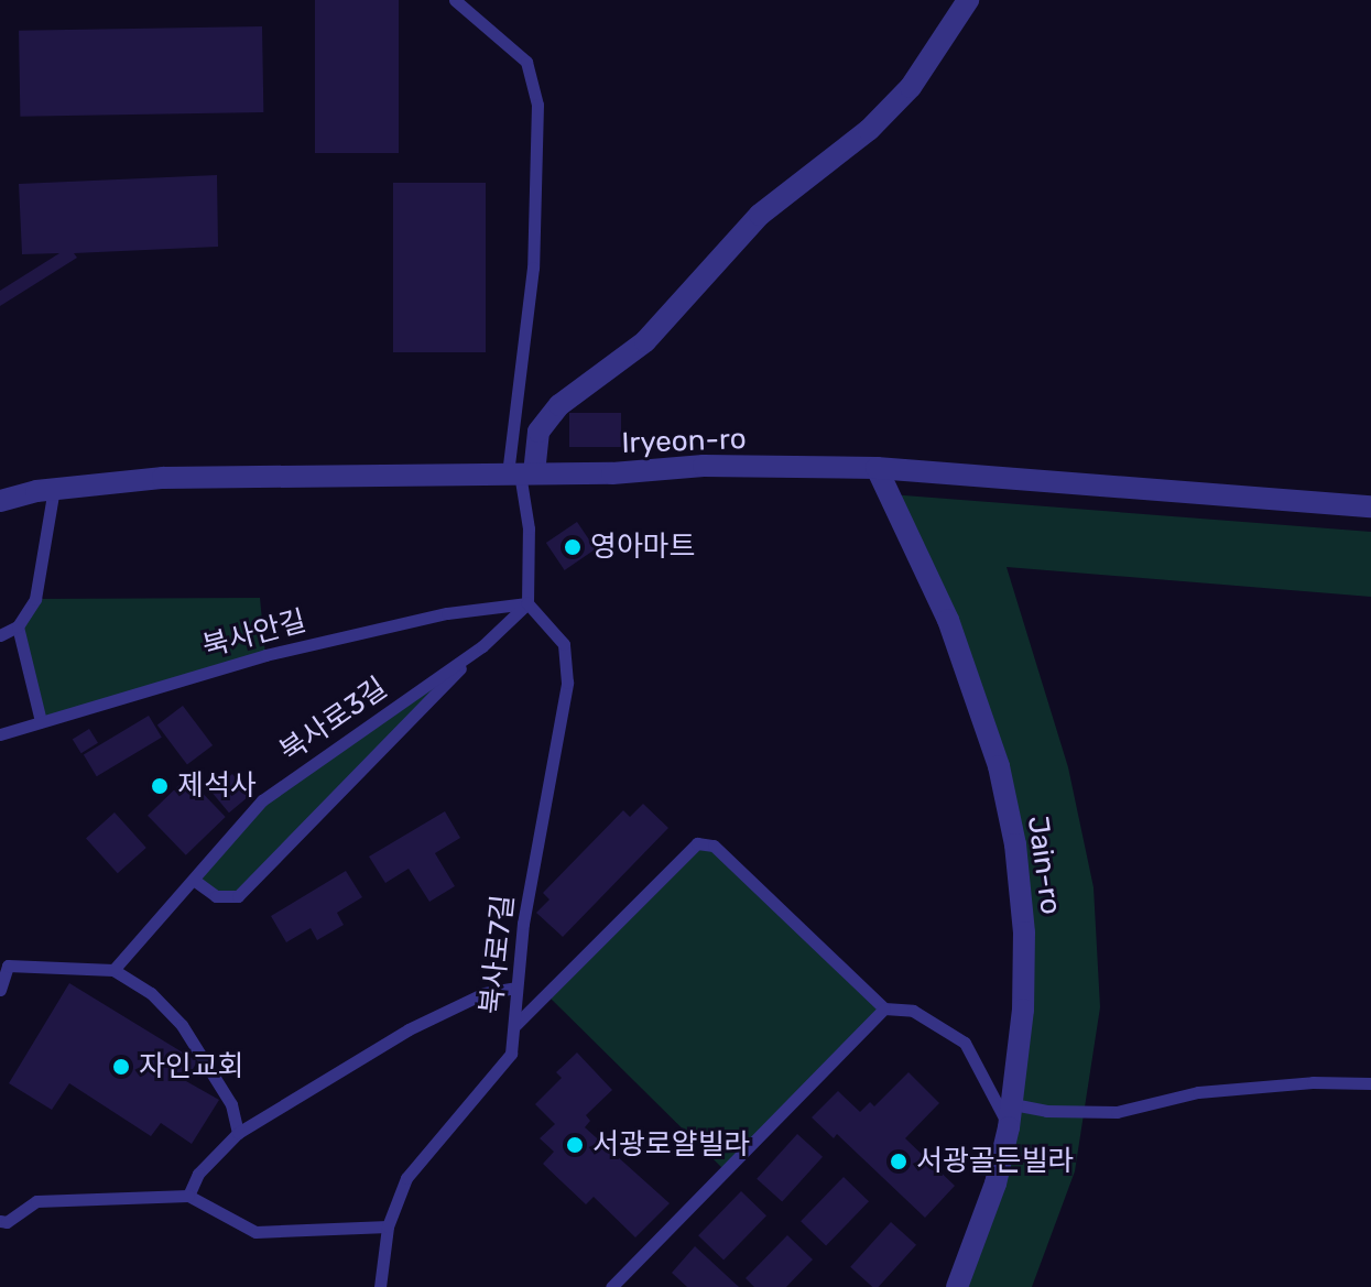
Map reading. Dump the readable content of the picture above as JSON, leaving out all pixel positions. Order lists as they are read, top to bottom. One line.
{"streets":{"street":["Iryeon-ro","Jain-ro"],"lane":["북사안길","북사로3길","북사로7길"]},"crossings":[["Iryeon-ro","Jain-ro"],["북사안길","북사로3길"],["북사안길","북사로7길"],["북사로3길","북사로7길"]],"places":["영아마트","제석사","자인교회","서광로얄빌라","서광골든빌라"]}
